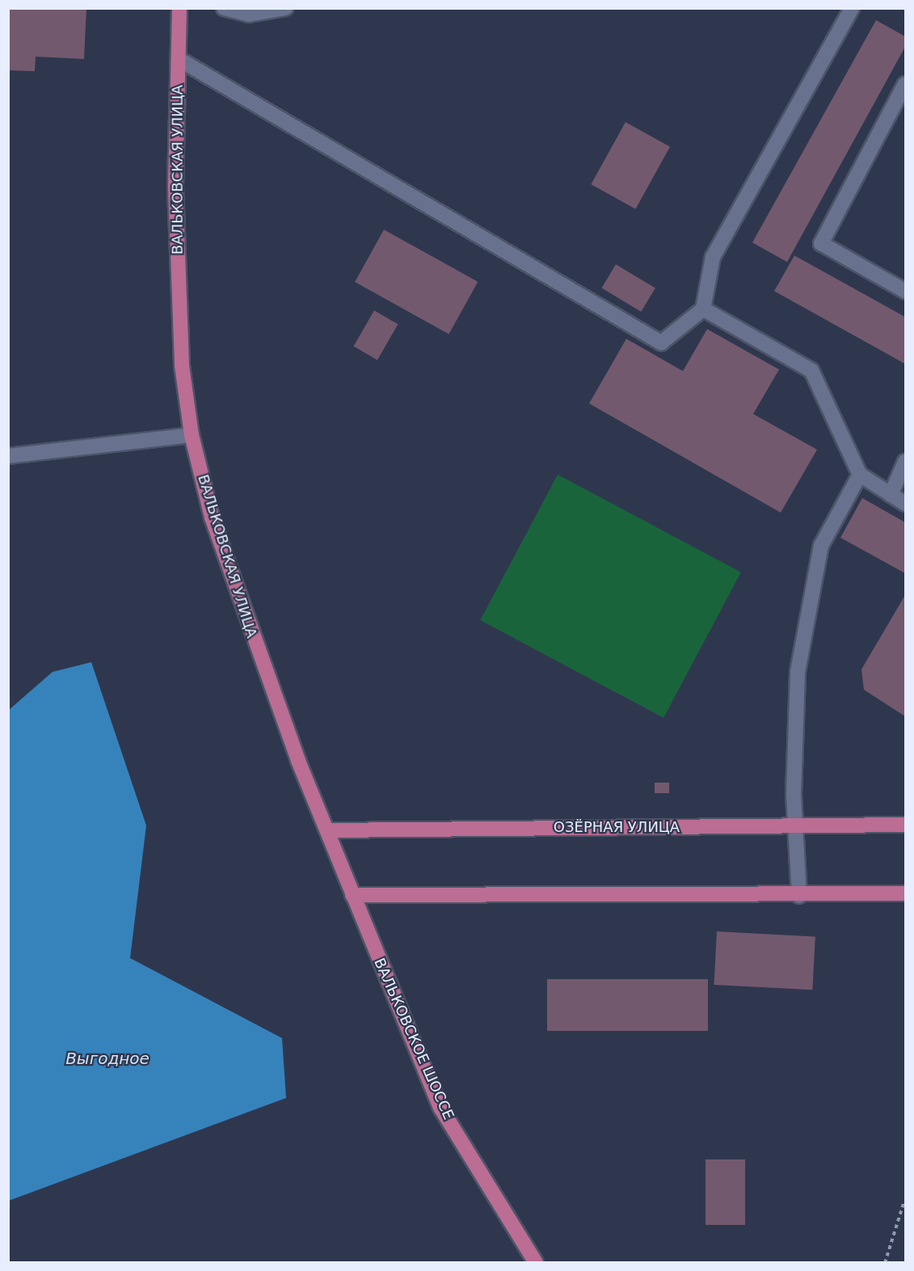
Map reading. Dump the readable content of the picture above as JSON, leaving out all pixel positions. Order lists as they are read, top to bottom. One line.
{"streets":{"main road":["ВАЛЬКОВСКАЯ УЛИЦА","ОЗЁРНАЯ УЛИЦА","ВАЛЬКОВСКОЕ ШОССЕ"]},"crossings":[["ВАЛЬКОВСКАЯ УЛИЦА","ОЗЁРНАЯ УЛИЦА"],["ВАЛЬКОВСКАЯ УЛИЦА","ВАЛЬКОВСКОЕ ШОССЕ"],["ОЗЁРНАЯ УЛИЦА","ВАЛЬКОВСКОЕ ШОССЕ"]],"water":["Выгодное"]}
